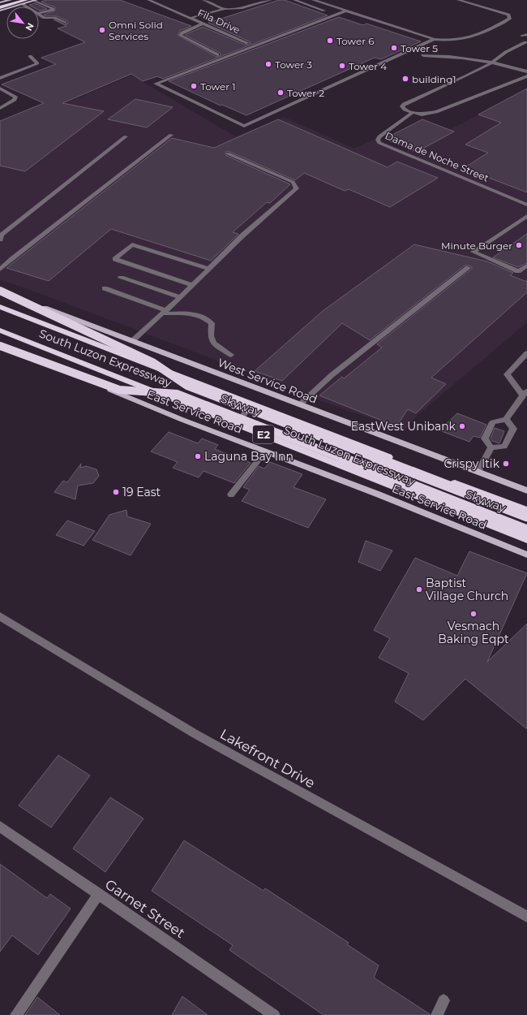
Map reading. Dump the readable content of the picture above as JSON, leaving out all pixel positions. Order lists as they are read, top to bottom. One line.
{"streets":{"highway":["South Luzon Expressway","Skyway","E2"],"main road":["West Service Road","East Service Road"],"street":["Fila Drive","Dama de Noche Street","Lakefront Drive","Garnet Street"]},"places":["Omni Solid Services","Tower 6","Tower 5","Tower 3","Tower 4","building1","Tower 1","Tower 2","Minute Burger","EastWest Unibank","Laguna Bay Inn","Crispy Itik","19 East","Baptist Village Church","Vesmach Baking Eqpt"],"north":"bottom right"}
